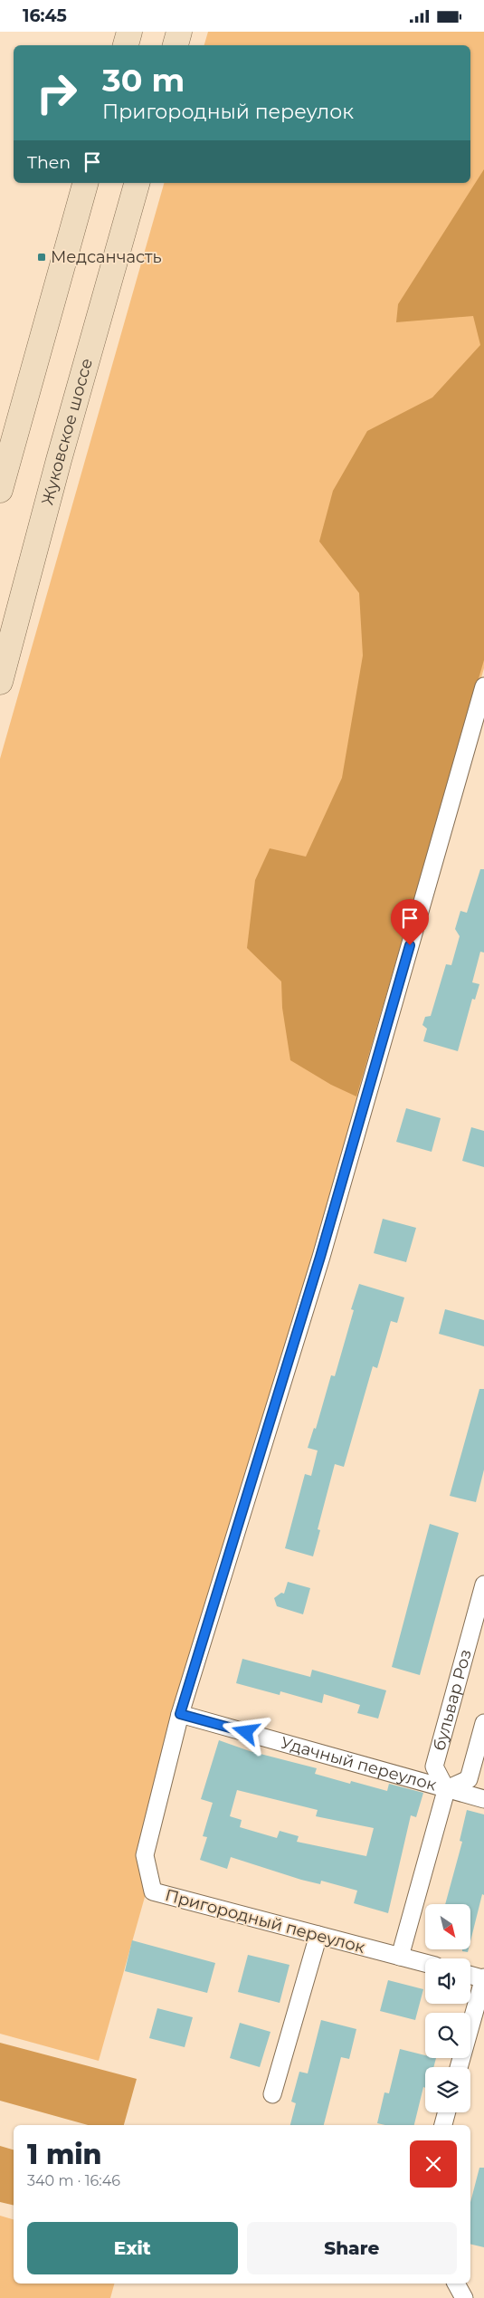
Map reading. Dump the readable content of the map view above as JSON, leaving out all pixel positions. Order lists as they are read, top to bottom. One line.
{"streets":{"main road":["Жуковское шоссе"],"street":["бульвар Роз","Удачный переулок","Пригородный переулок"]},"crossings":[["бульвар Роз","Удачный переулок"],["Удачный переулок","Пригородный переулок"]],"places":{"transit":["Медсанчасть"]},"north":"bottom right","page":{"status":"16:45","turn":["30 m","Пригородный переулок"],"then":"Then","heading":["1 min","340 m · 16:46"],"buttons":["Exit","Share"]}}
